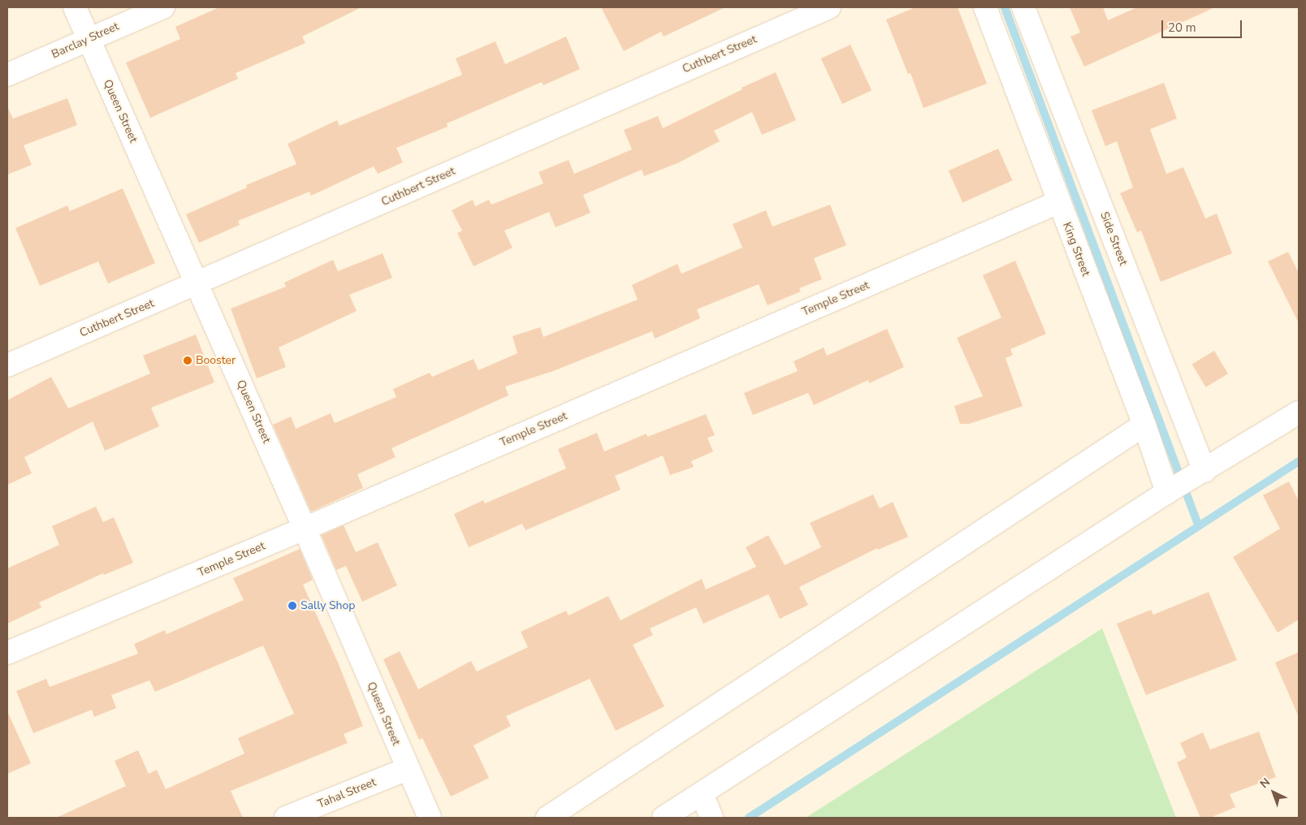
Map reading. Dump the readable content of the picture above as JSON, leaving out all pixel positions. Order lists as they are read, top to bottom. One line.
{"streets":{"street":["Barclay Street","Cuthbert Street","Queen Street","Side Street","King Street","Temple Street","Tahal Street"]},"crossings":[["Barclay Street","Queen Street"],["Cuthbert Street","Queen Street"],["Queen Street","Temple Street"],["Queen Street","Tahal Street"],["King Street","Temple Street"]],"places":["Booster","Sally Shop"],"scale_bar":"20 m","north":"top left"}
